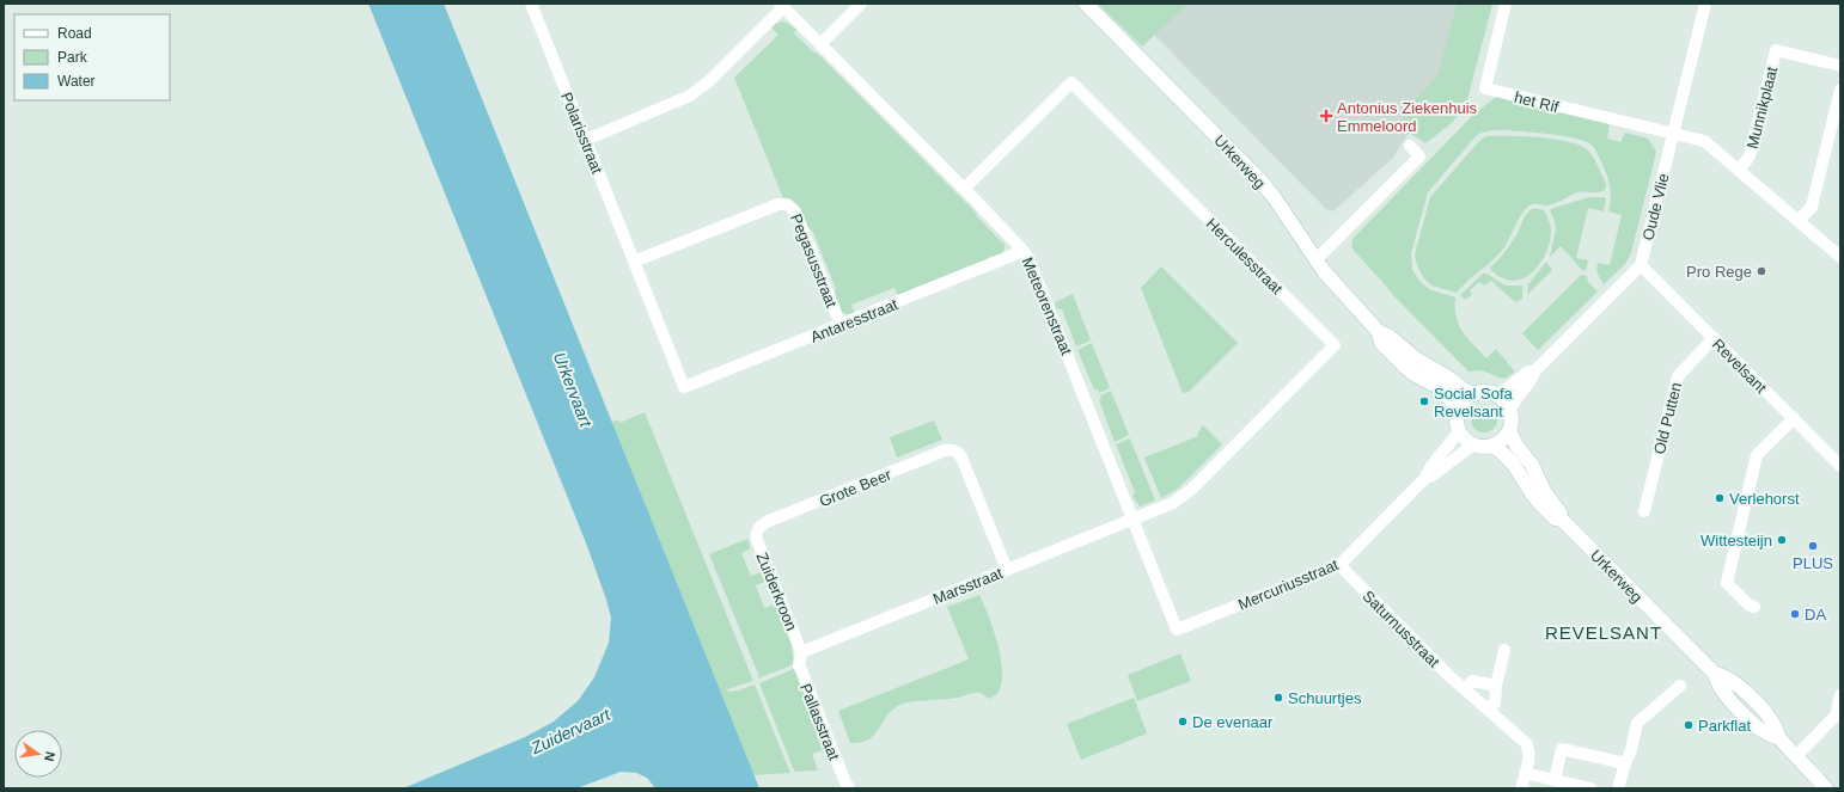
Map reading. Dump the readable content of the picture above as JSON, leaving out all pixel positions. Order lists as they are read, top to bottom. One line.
{"streets":{"main road":["Urkerweg"],"street":["het Rif","Munnikplaat","Polarisstraat","Oude Vlie","Herculesstraat","Pegasusstraat","Meteorenstraat","Antaresstraat","Revelsant","Old Putten","Grote Beer","Mercuriusstraat","Marsstraat","Zuiderkroon","Saturnusstraat","Pallasstraat"]},"crossings":[["het Rif","Munnikplaat"],["het Rif","Oude Vlie"],["Munnikplaat","Oude Vlie"],["Polarisstraat","Pegasusstraat"],["Polarisstraat","Antaresstraat"],["Urkerweg","Mercuriusstraat"],["Oude Vlie","Revelsant"],["Herculesstraat","Meteorenstraat"],["Herculesstraat","Marsstraat"],["Pegasusstraat","Antaresstraat"],["Meteorenstraat","Antaresstraat"],["Meteorenstraat","Mercuriusstraat"],["Meteorenstraat","Marsstraat"],["Revelsant","Old Putten"],["Grote Beer","Marsstraat"],["Grote Beer","Zuiderkroon"],["Mercuriusstraat","Saturnusstraat"],["Marsstraat","Zuiderkroon"],["Marsstraat","Pallasstraat"],["Zuiderkroon","Pallasstraat"]],"districts":["REVELSANT"],"water":["Urkervaart","Zuidervaart"],"places":{"health":["Antonius Ziekenhuis Emmeloord"],"other":["Pro Rege","Social Sofa Revelsant","Verlehorst","Wittesteijn","PLUS","DA","Schuurtjes","De evenaar","Parkflat"]},"legend":["Road","Park","Water"],"north":"right"}
